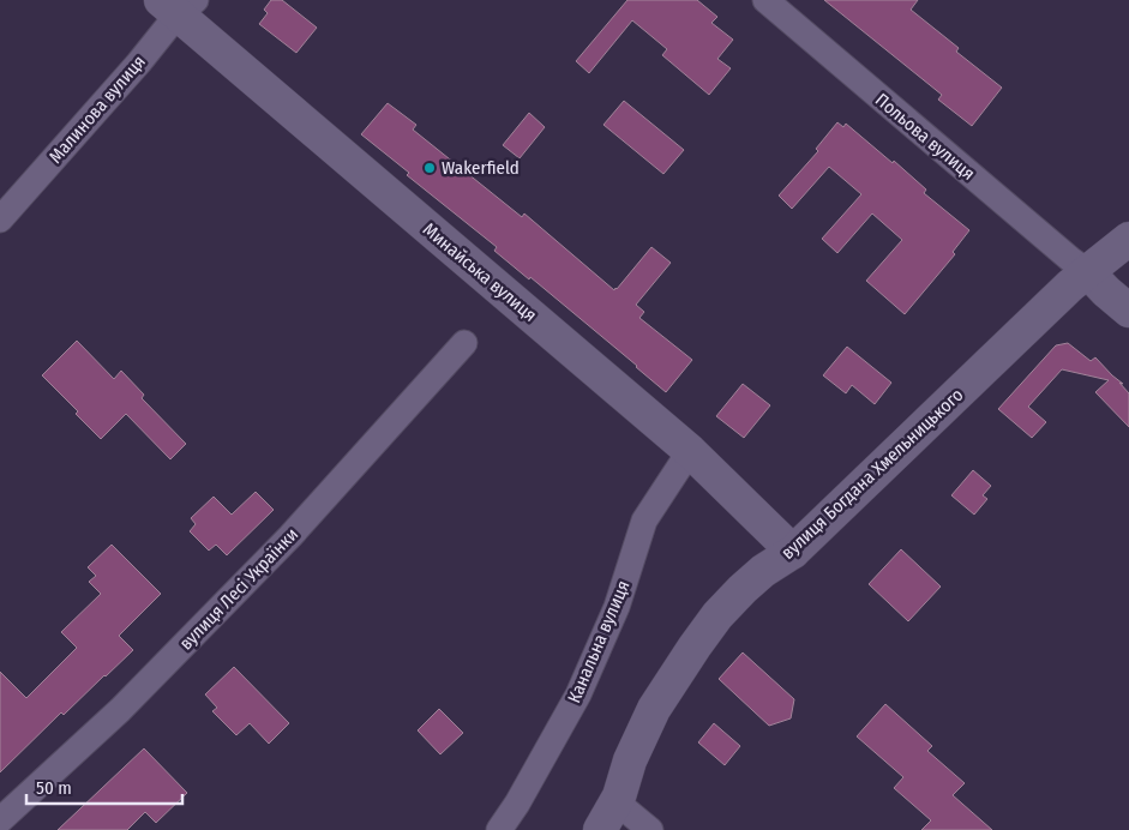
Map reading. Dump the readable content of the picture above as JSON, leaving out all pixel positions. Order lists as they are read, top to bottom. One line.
{"streets":{"street":["Малинова вулиця","Польова вулиця","Минайська вулиця","вулиця Богдана Хмельницького","вулиця Лесі Українки","Канальна вулиця"]},"crossings":[["Малинова вулиця","Минайська вулиця"],["Польова вулиця","вулиця Богдана Хмельницького"],["Минайська вулиця","вулиця Богдана Хмельницького"],["Минайська вулиця","Канальна вулиця"]],"places":["Wakerfield"],"scale_bar":"50 m"}
